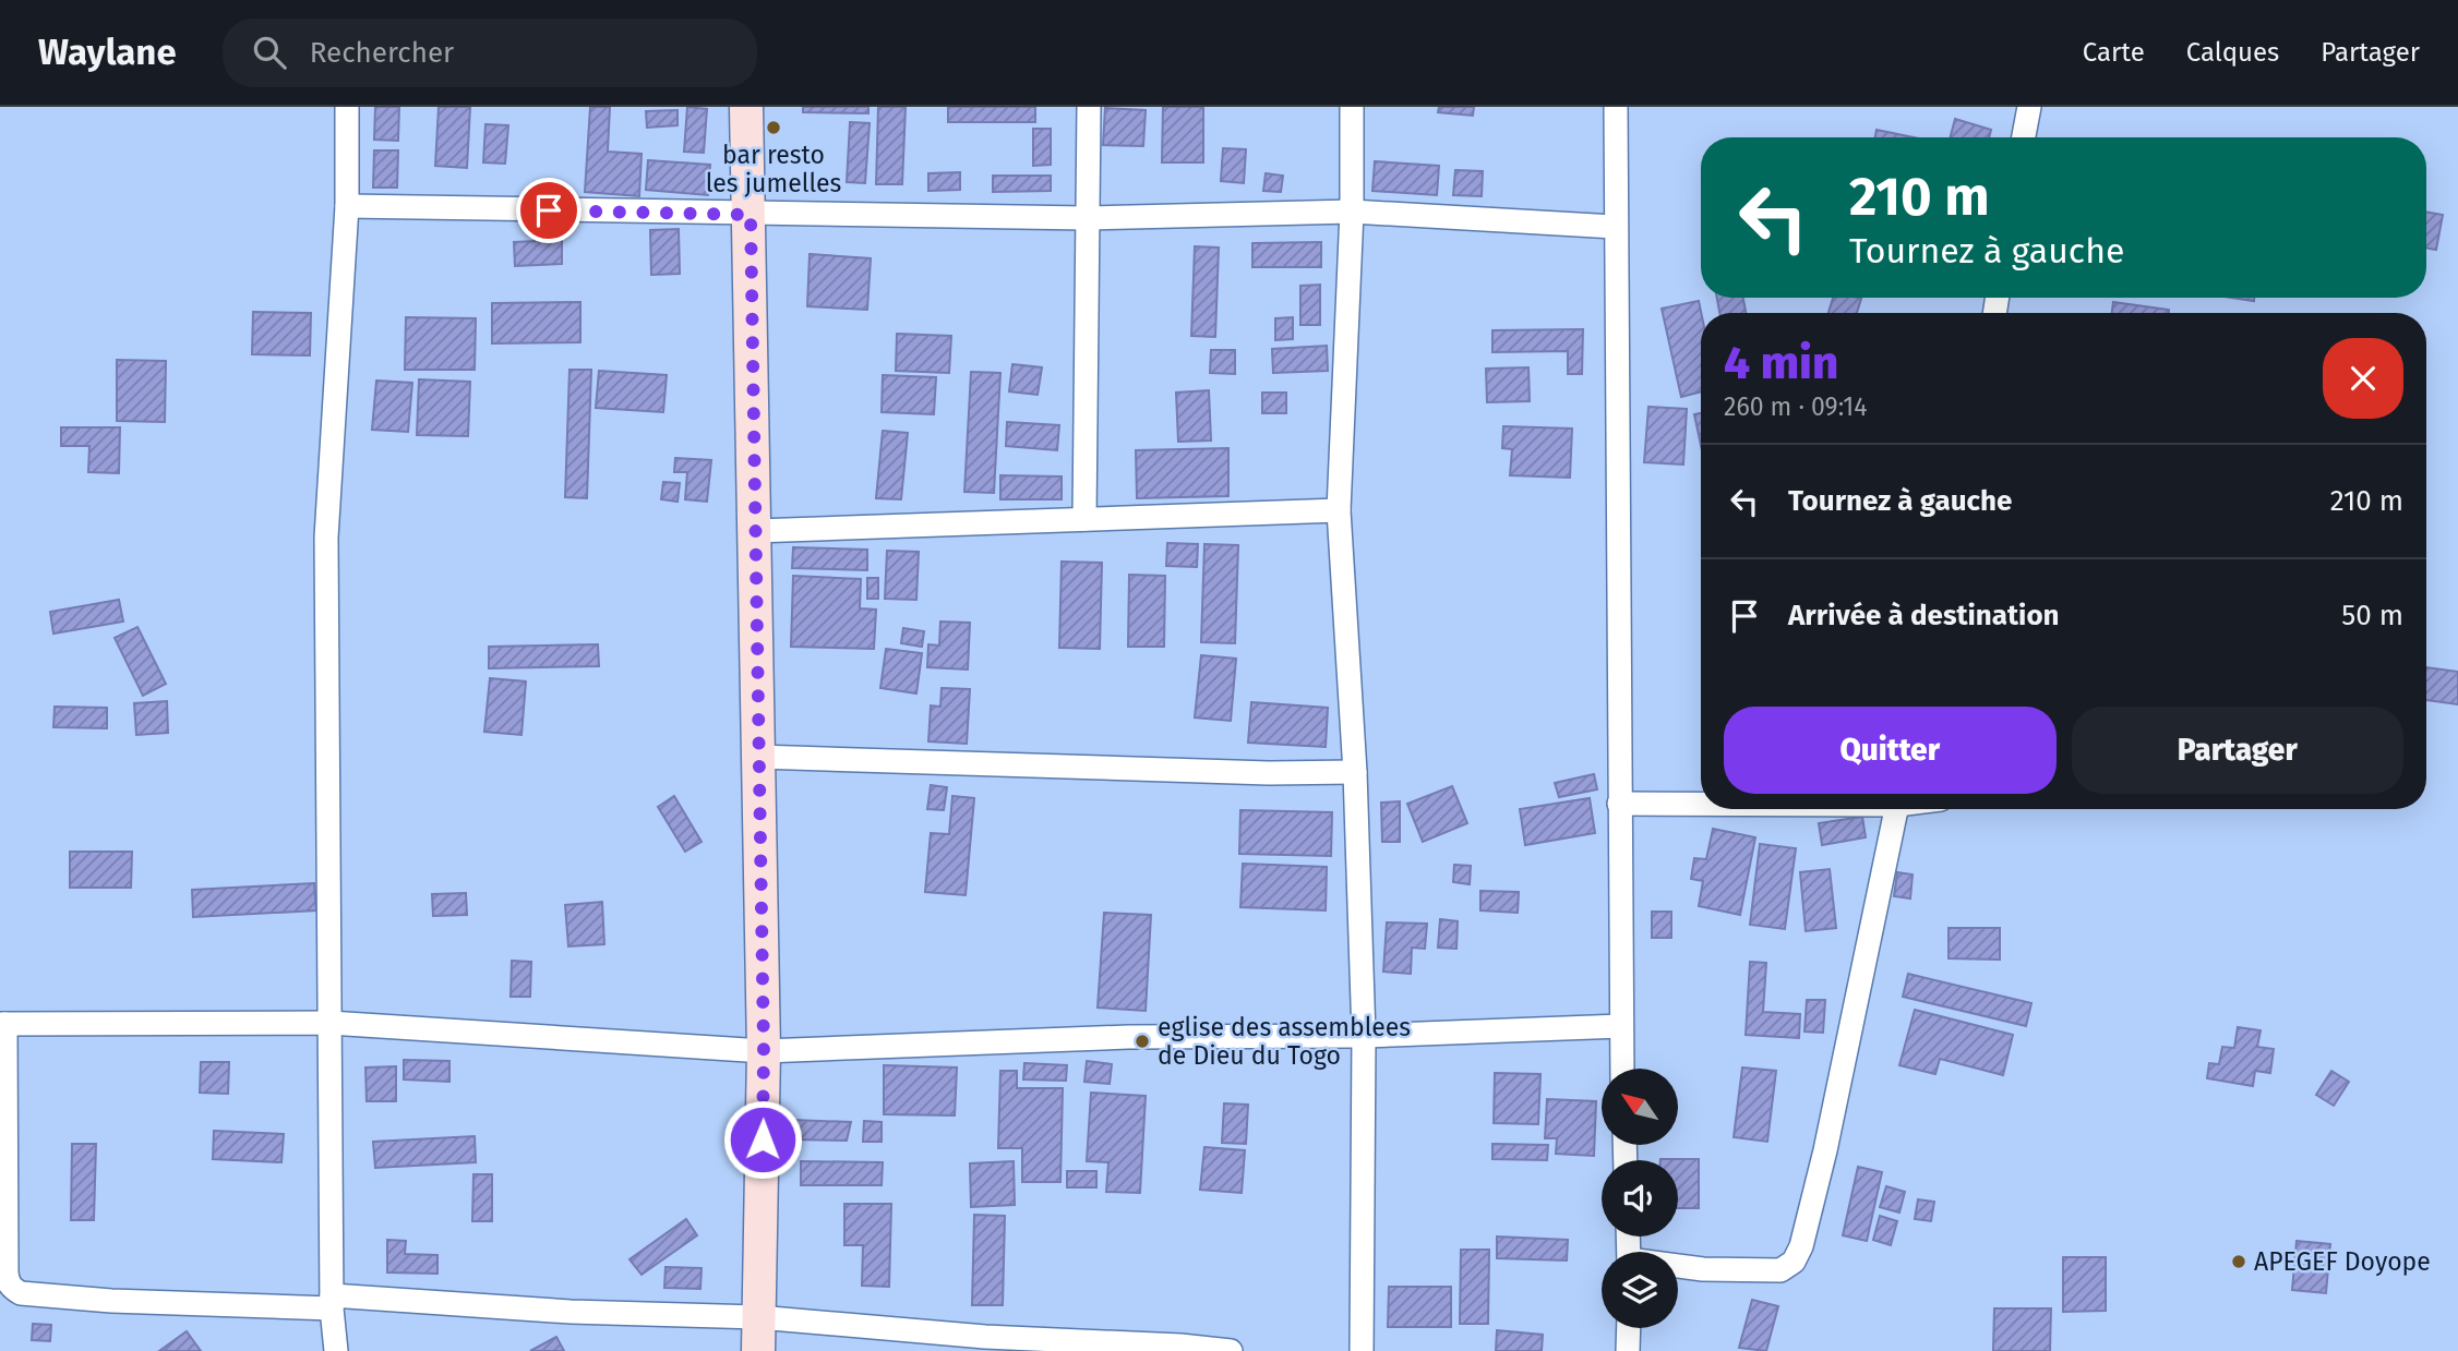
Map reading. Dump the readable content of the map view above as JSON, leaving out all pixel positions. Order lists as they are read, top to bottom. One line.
{"places":["bar resto les jumelles","eglise des assemblees de Dieu du Togo","APEGEF Doyope"],"north":"top left","page":{"header":"Waylane","search":"Rechercher","nav":["Carte","Calques","Partager"],"turn":["210 m","Tournez à gauche"],"heading":["4 min","260 m · 09:14"],"list":[{"name":"Tournez à gauche","value":"210 m"},{"name":"Arrivée à destination","value":"50 m"}],"buttons":["Quitter","Partager"]}}
